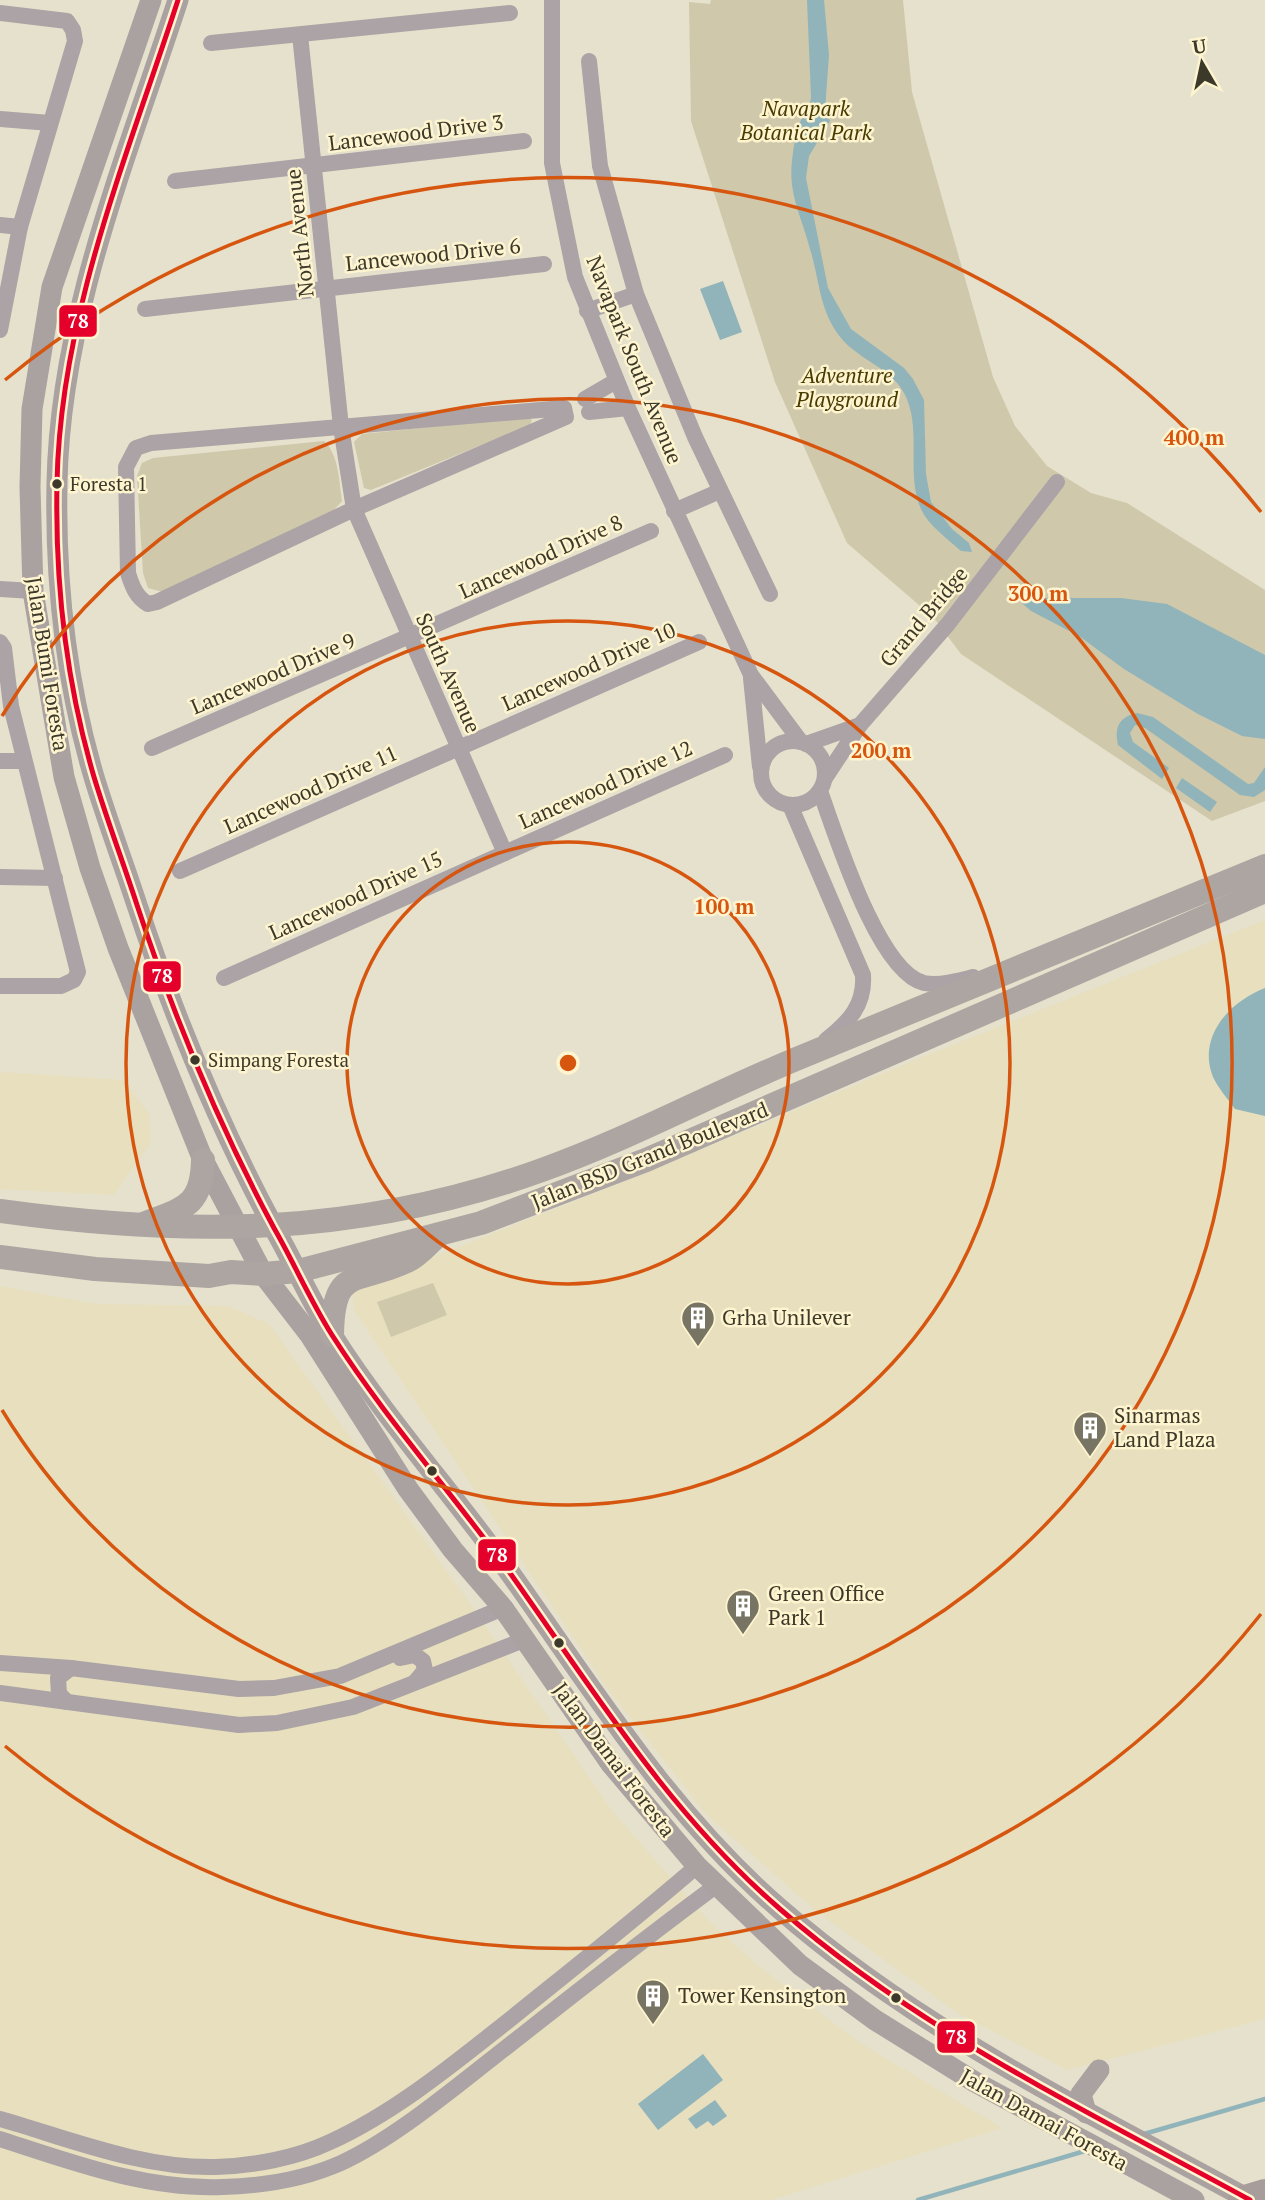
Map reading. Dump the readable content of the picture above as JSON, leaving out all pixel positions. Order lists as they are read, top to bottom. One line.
{"streets":{"main road":["Jalan Bumi Foresta","Jalan BSD Grand Boulevard","Jalan Damai Foresta"],"street":["Lancewood Drive 3","North Avenue","Lancewood Drive 6","Navapark South Avenue","Lancewood Drive 8","Grand Bridge","Lancewood Drive 10","South Avenue","Lancewood Drive 9","Lancewood Drive 12","Lancewood Drive 11","Lancewood Drive 15"]},"crossings":[["Lancewood Drive 3","North Avenue"],["North Avenue","Lancewood Drive 6"],["North Avenue","South Avenue"],["Navapark South Avenue","Grand Bridge"],["Lancewood Drive 8","South Avenue"],["Lancewood Drive 8","Lancewood Drive 9"],["Jalan Bumi Foresta","Jalan BSD Grand Boulevard"],["Jalan Bumi Foresta","Jalan Damai Foresta"],["Lancewood Drive 10","South Avenue"],["Lancewood Drive 10","Lancewood Drive 11"],["South Avenue","Lancewood Drive 9"],["South Avenue","Lancewood Drive 12"],["South Avenue","Lancewood Drive 11"],["South Avenue","Lancewood Drive 15"],["Lancewood Drive 12","Lancewood Drive 15"],["Jalan BSD Grand Boulevard","Jalan Damai Foresta"]],"parks":["Navapark Botanical Park","Adventure Playground"],"places":{"other":["Foresta 1","Simpang Foresta"],"building":["Grha Unilever","Sinarmas Land Plaza","Green Office Park 1","Tower Kensington"]},"lines":["transit line 78"],"north":"top","rings":["400 m","300 m","200 m","100 m"]}
